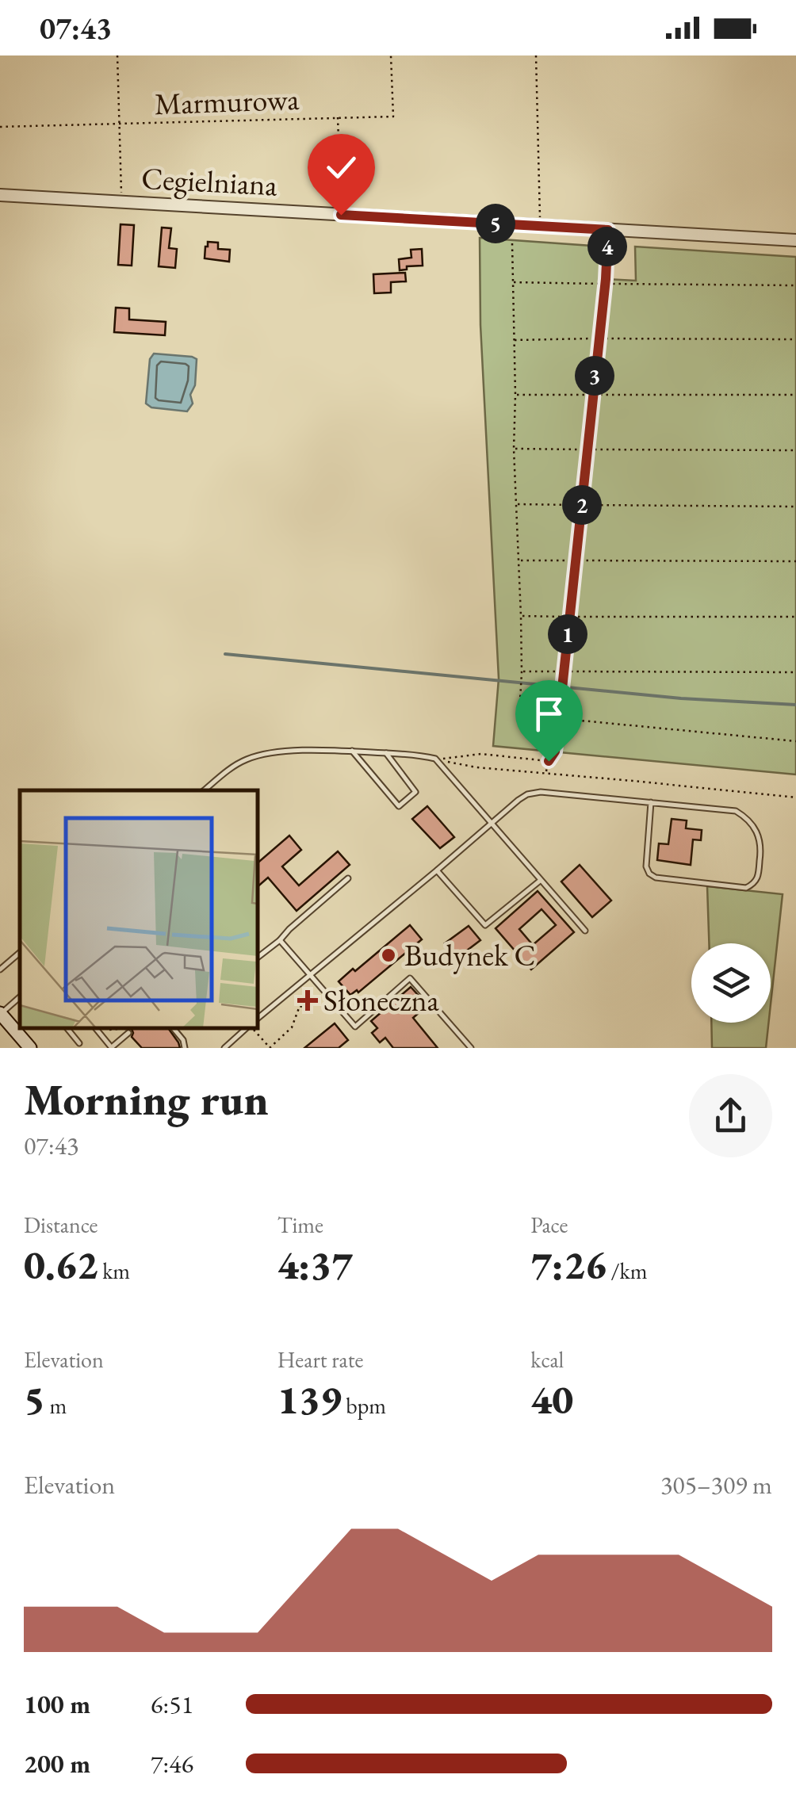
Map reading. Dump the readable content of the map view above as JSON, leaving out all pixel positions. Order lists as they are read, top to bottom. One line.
{"streets":{"street":["Cegielniana"],"path":["Marmurowa"]},"places":{"other":["Budynek C"],"health":["Słoneczna"]},"page":{"status":"07:43","pins":["5","4","3","2","1"],"heading":["Morning run","07:43"],"stats":[["Distance","0.62 km"],["Time","4:37"],["Pace","7:26 /km"],["Elevation","5 m"],["Heart rate","139 bpm"],["kcal","40"]],"chart":["Elevation","305–309 m"],"list":[{"name":"100 m","note":"6:51"},{"name":"200 m","note":"7:46"}]}}
